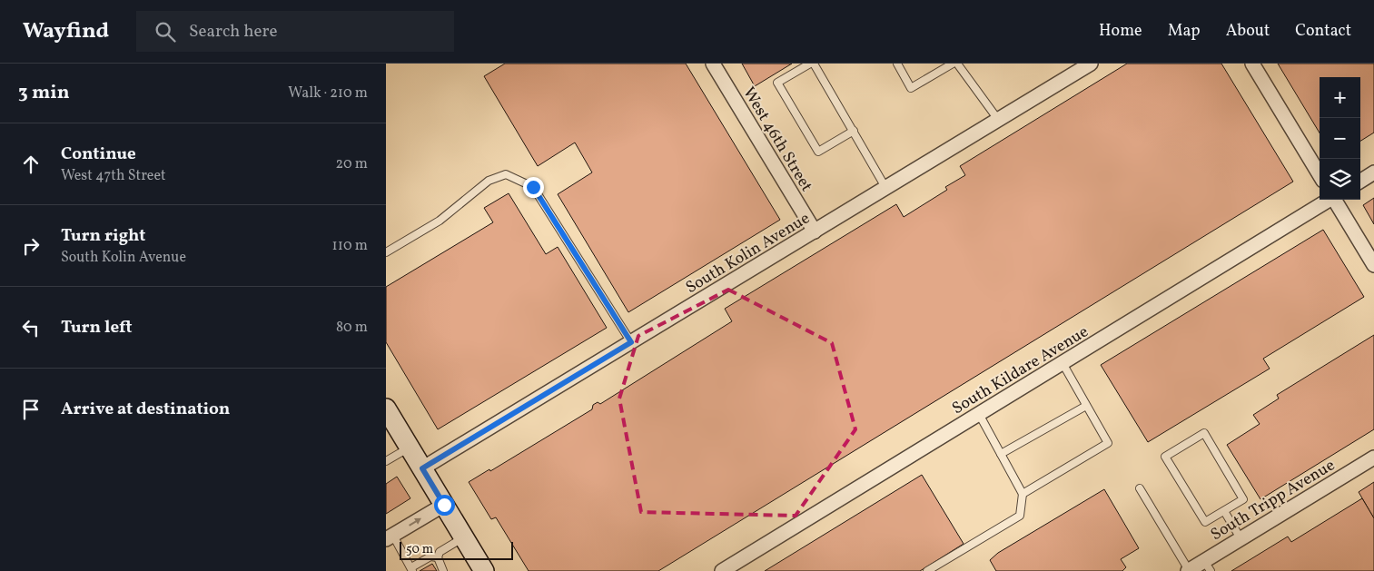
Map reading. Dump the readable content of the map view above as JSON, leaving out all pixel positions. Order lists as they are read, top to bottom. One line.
{"streets":{"street":["West 46th Street","South Kolin Avenue","South Kildare Avenue","South Tripp Avenue"]},"crossings":[["West 46th Street","South Kolin Avenue"]],"scale_bar":"50 m","page":{"header":"Wayfind","search":"Search here","nav":["Home","Map","About","Contact"],"heading":["3 min","Walk · 210 m"],"map_buttons":["+","−"],"list":[["Continue","West 47th Street","20 m"],["Turn right","South Kolin Avenue","110 m"],["Turn left","80 m"],"Arrive at destination"],"scale":"50 m"}}
